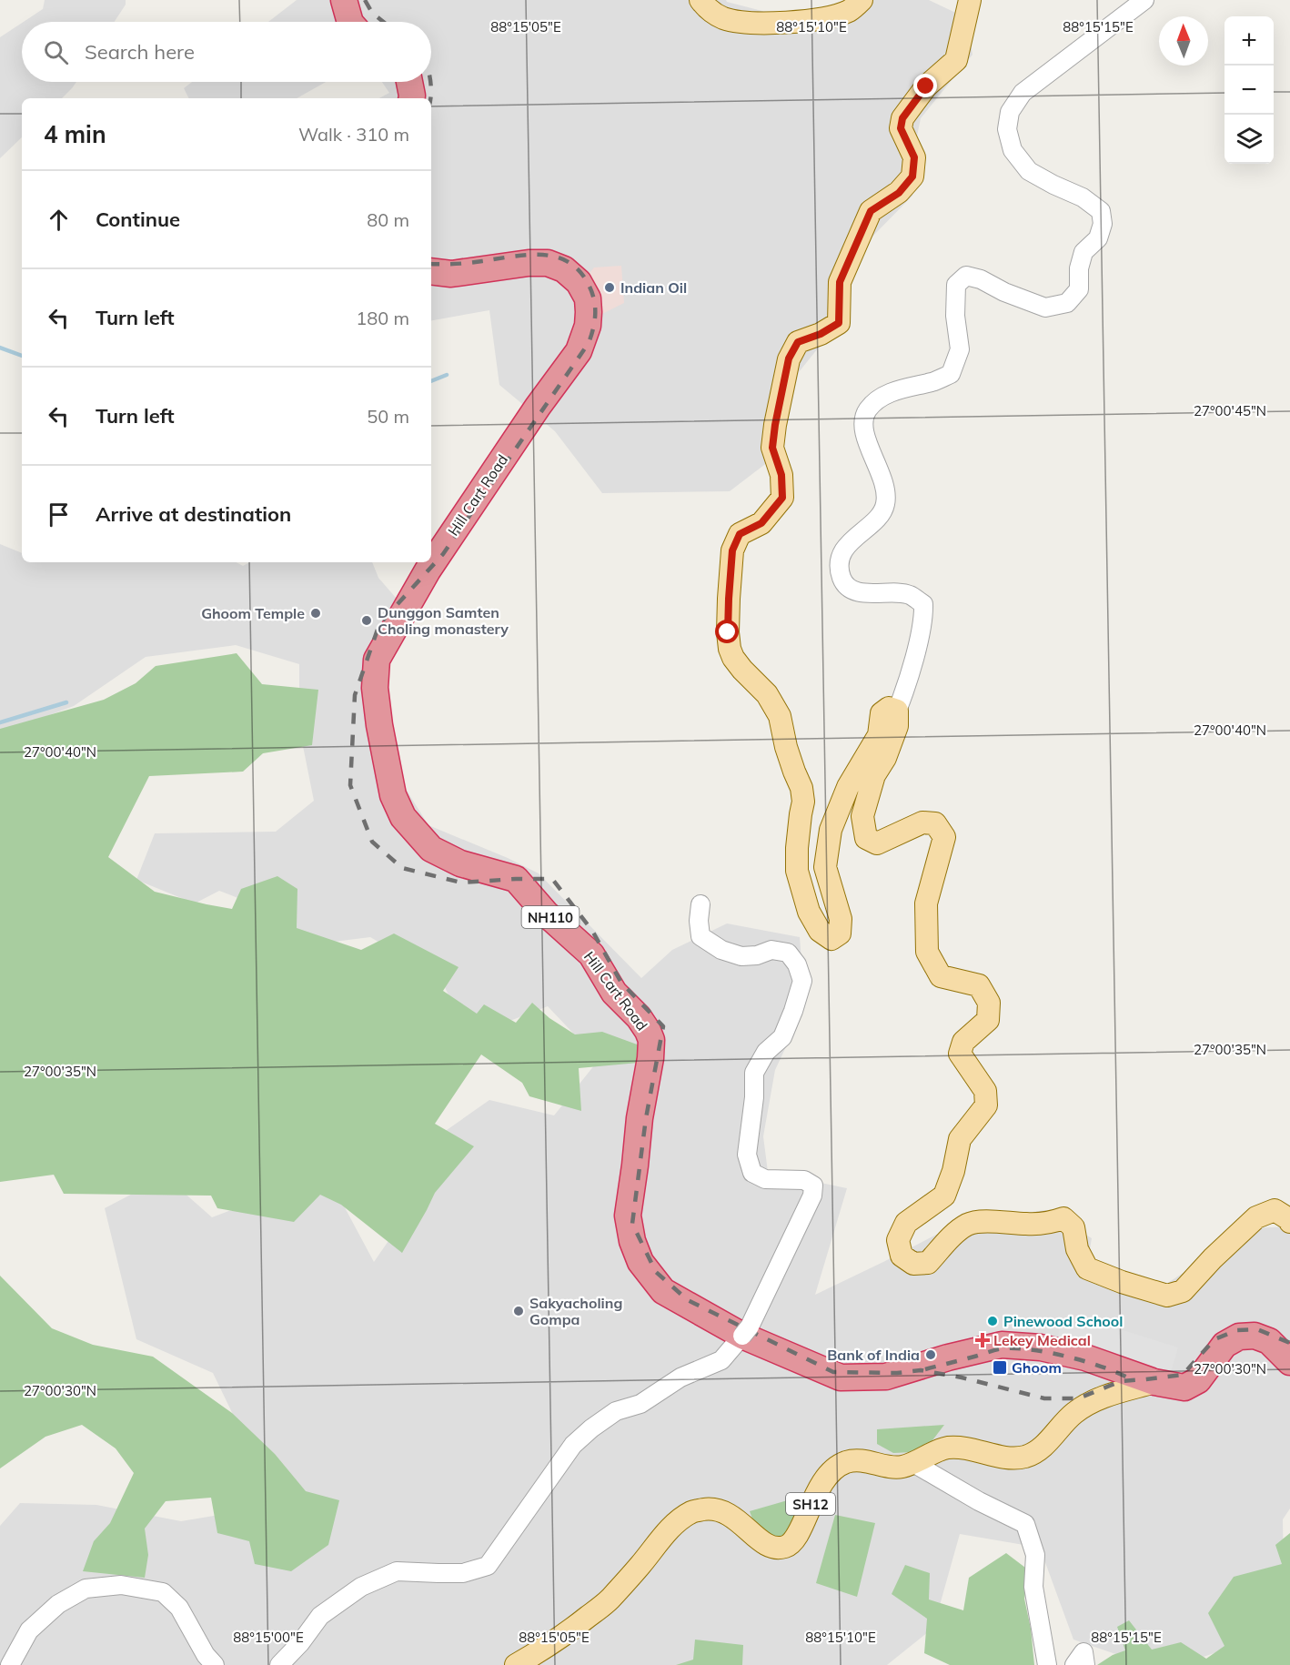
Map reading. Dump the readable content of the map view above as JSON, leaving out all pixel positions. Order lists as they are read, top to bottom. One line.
{"streets":{"highway":["Hill Cart Road","NH110"],"main road":["SH12"]},"crossings":[["Hill Cart Road","SH12"]],"places":{"other":["Indian Oil","Ghoom Temple","Dunggon Samten Choling monastery","Sakyacholing Gompa","Pinewood School","Bank of India"],"health":["Lekey Medical"],"transit":["Ghoom"]},"north":"top","page":{"map_buttons":["+","−"],"search":"Search here","heading":["4 min","Walk · 310 m"],"list":[["Continue","80 m"],["Turn left","180 m"],["Turn left","50 m"],"Arrive at destination"]},"coordinates":["88°15'05\"E","88°15'10\"E","88°15'15\"E","27°00'45\"N","27°00'40\"N","27°00'35\"N","27°00'30\"N","88°15'00\"E"]}
